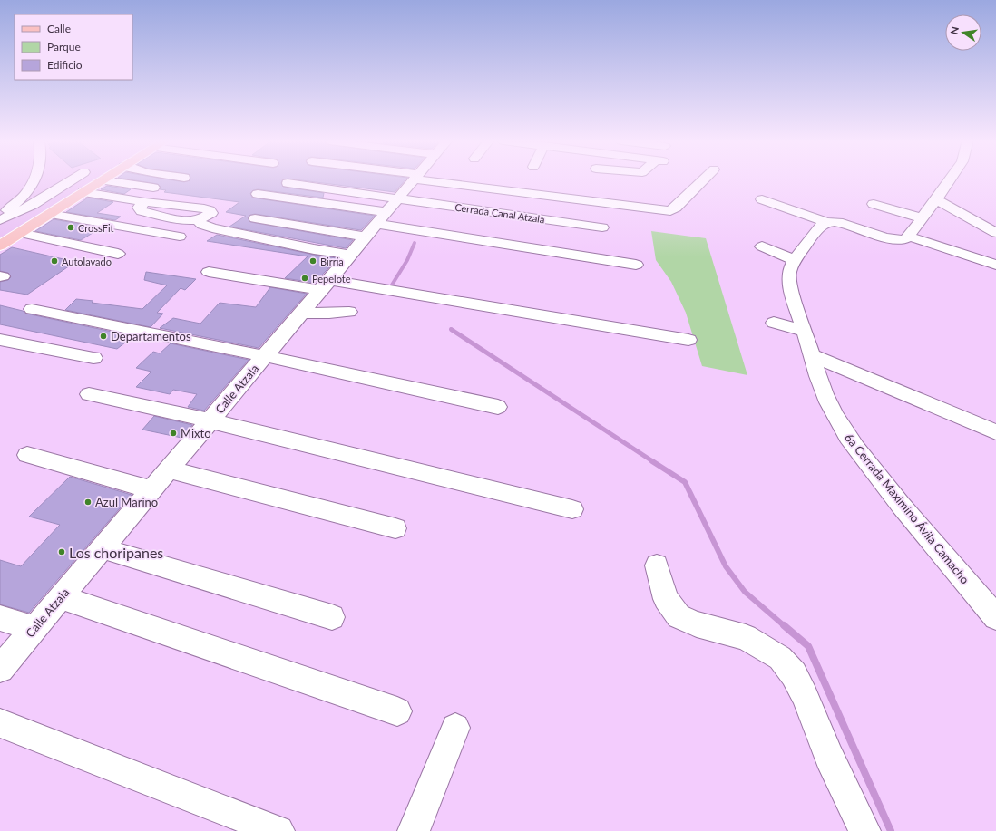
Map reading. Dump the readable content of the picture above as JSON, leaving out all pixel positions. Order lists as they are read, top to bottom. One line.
{"streets":{"street":["Cerrada Canal Atzala","Calle Atzala","6a Cerrada Maximino Ávila Camacho"]},"crossings":[["Cerrada Canal Atzala","Calle Atzala"]],"places":["CrossFit","Autolavado","Birria","Pepelote","Departamentos","Mixto","Azul Marino","Los choripanes"],"legend":["Calle","Parque","Edificio"],"north":"left"}
